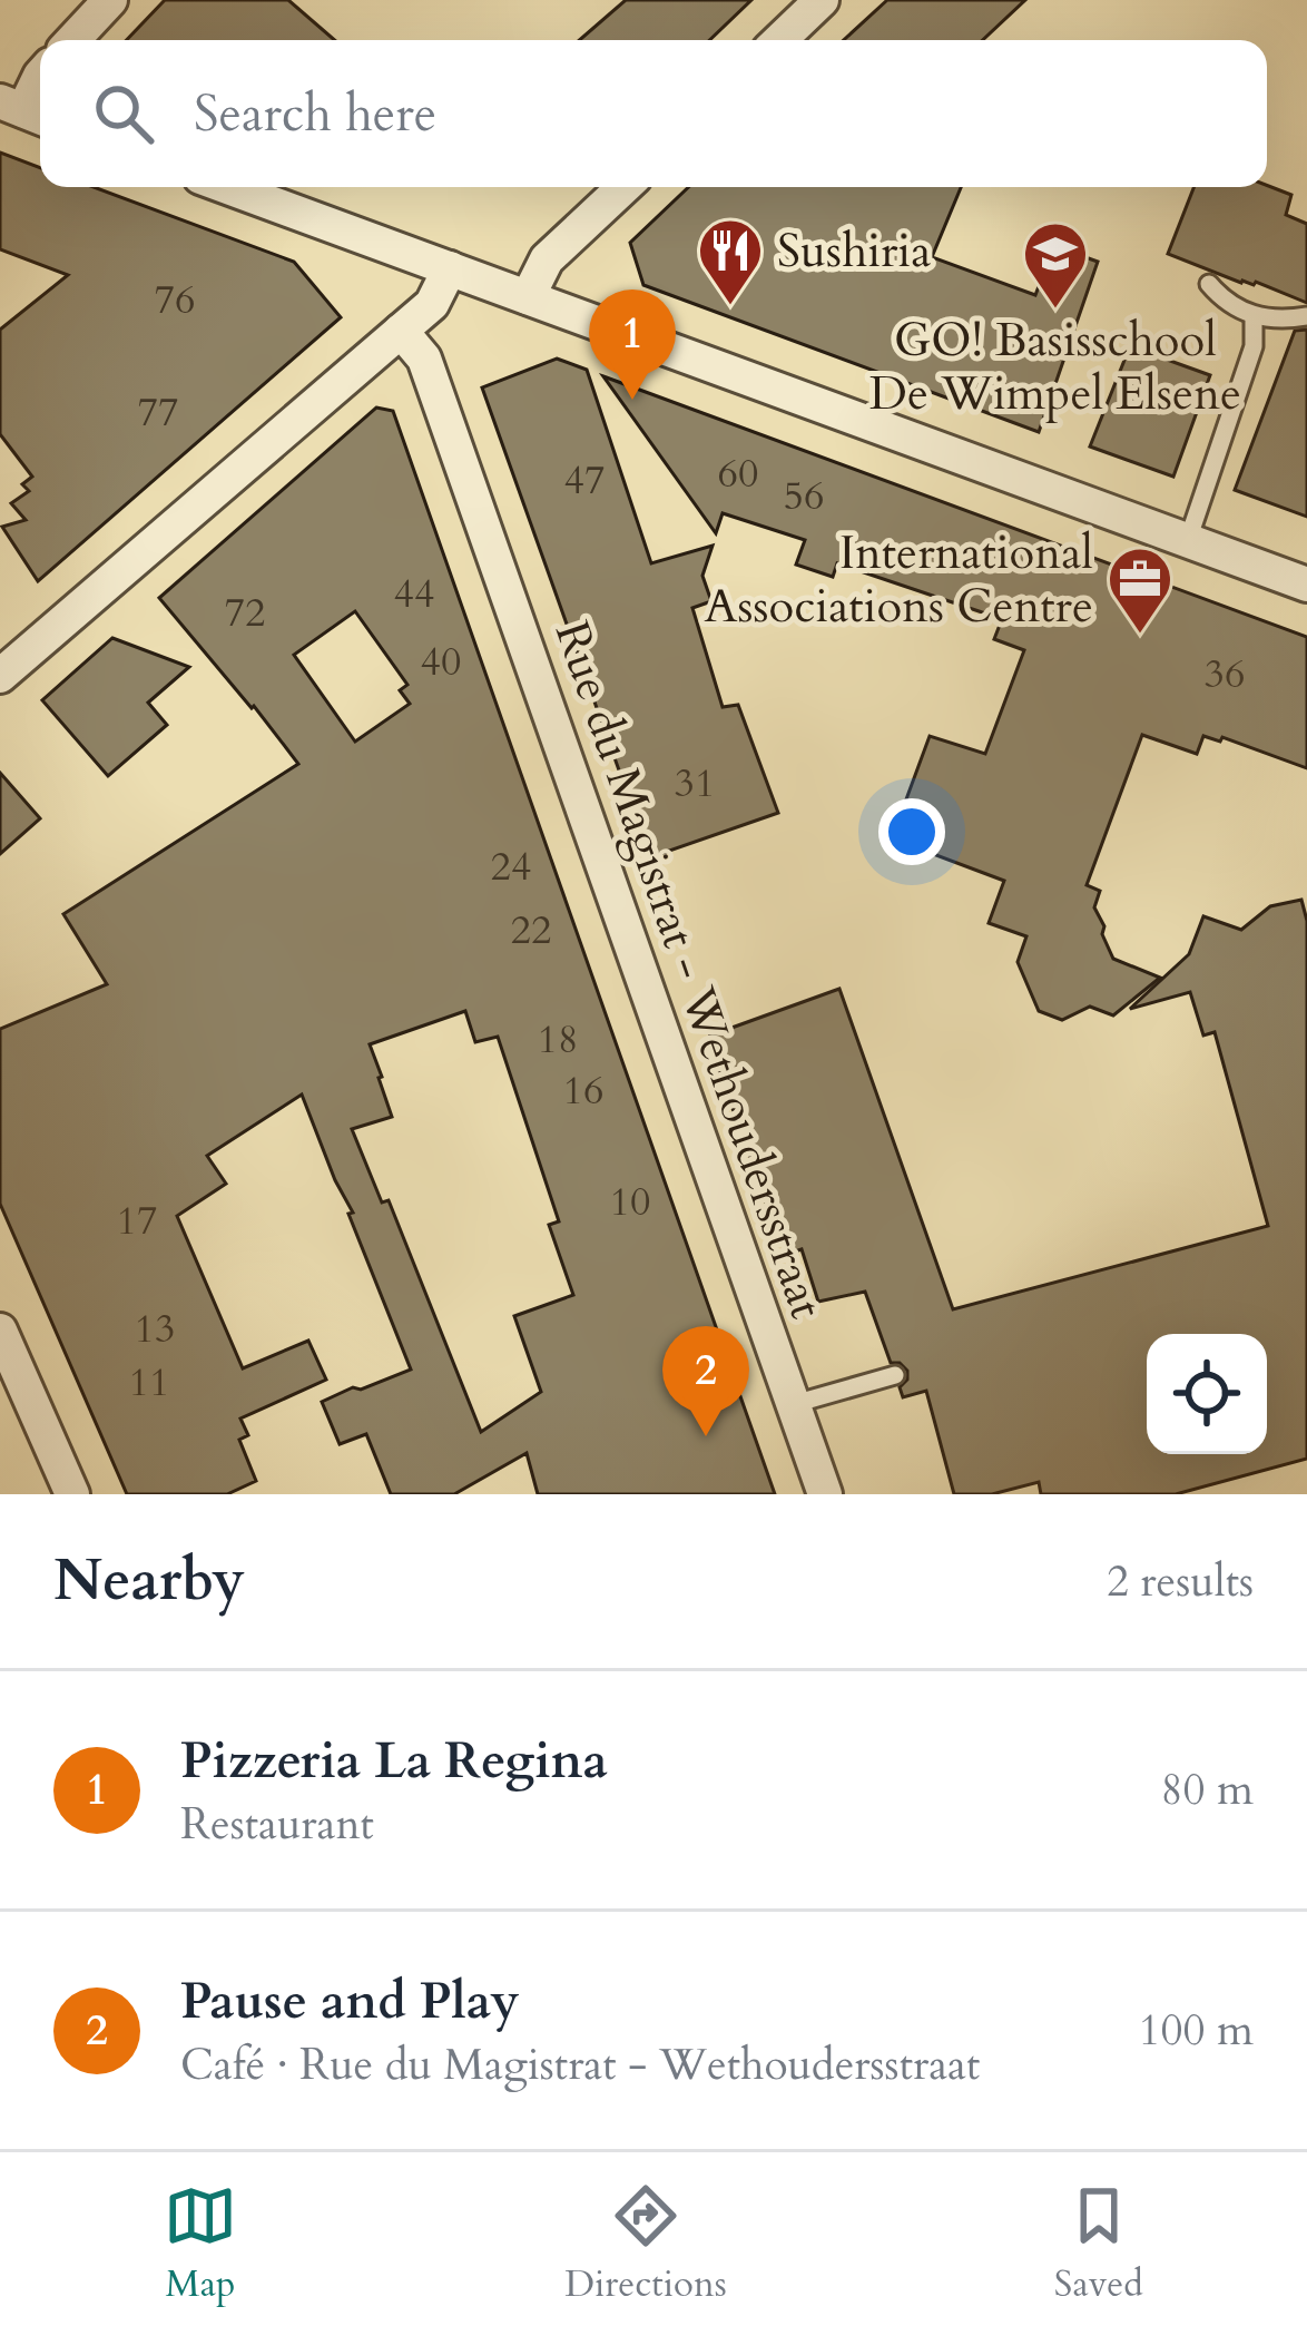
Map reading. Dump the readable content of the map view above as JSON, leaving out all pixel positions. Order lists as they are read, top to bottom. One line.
{"streets":{"street":["Rue du Magistrat - Wethoudersstraat"]},"places":{"restaurant":["Sushiria"],"school or university":["GO! Basisschool De Wimpel Elsene"],"office":["International Associations Centre"]},"house_numbers":["76","77","60","47","56","44","72","40","36","31","24","22","18","16","10","17","13","11"],"page":{"search":"Search here","pins":["1","2"],"heading":["Nearby","2 results"],"list":[{"mark":"1","name":"Pizzeria La Regina","note":"Restaurant","value":"80 m"},{"mark":"2","name":"Pause and Play","note":"Café · Rue du Magistrat - Wethoudersstraat","value":"100 m"}],"nav":["Map","Directions","Saved"]}}
